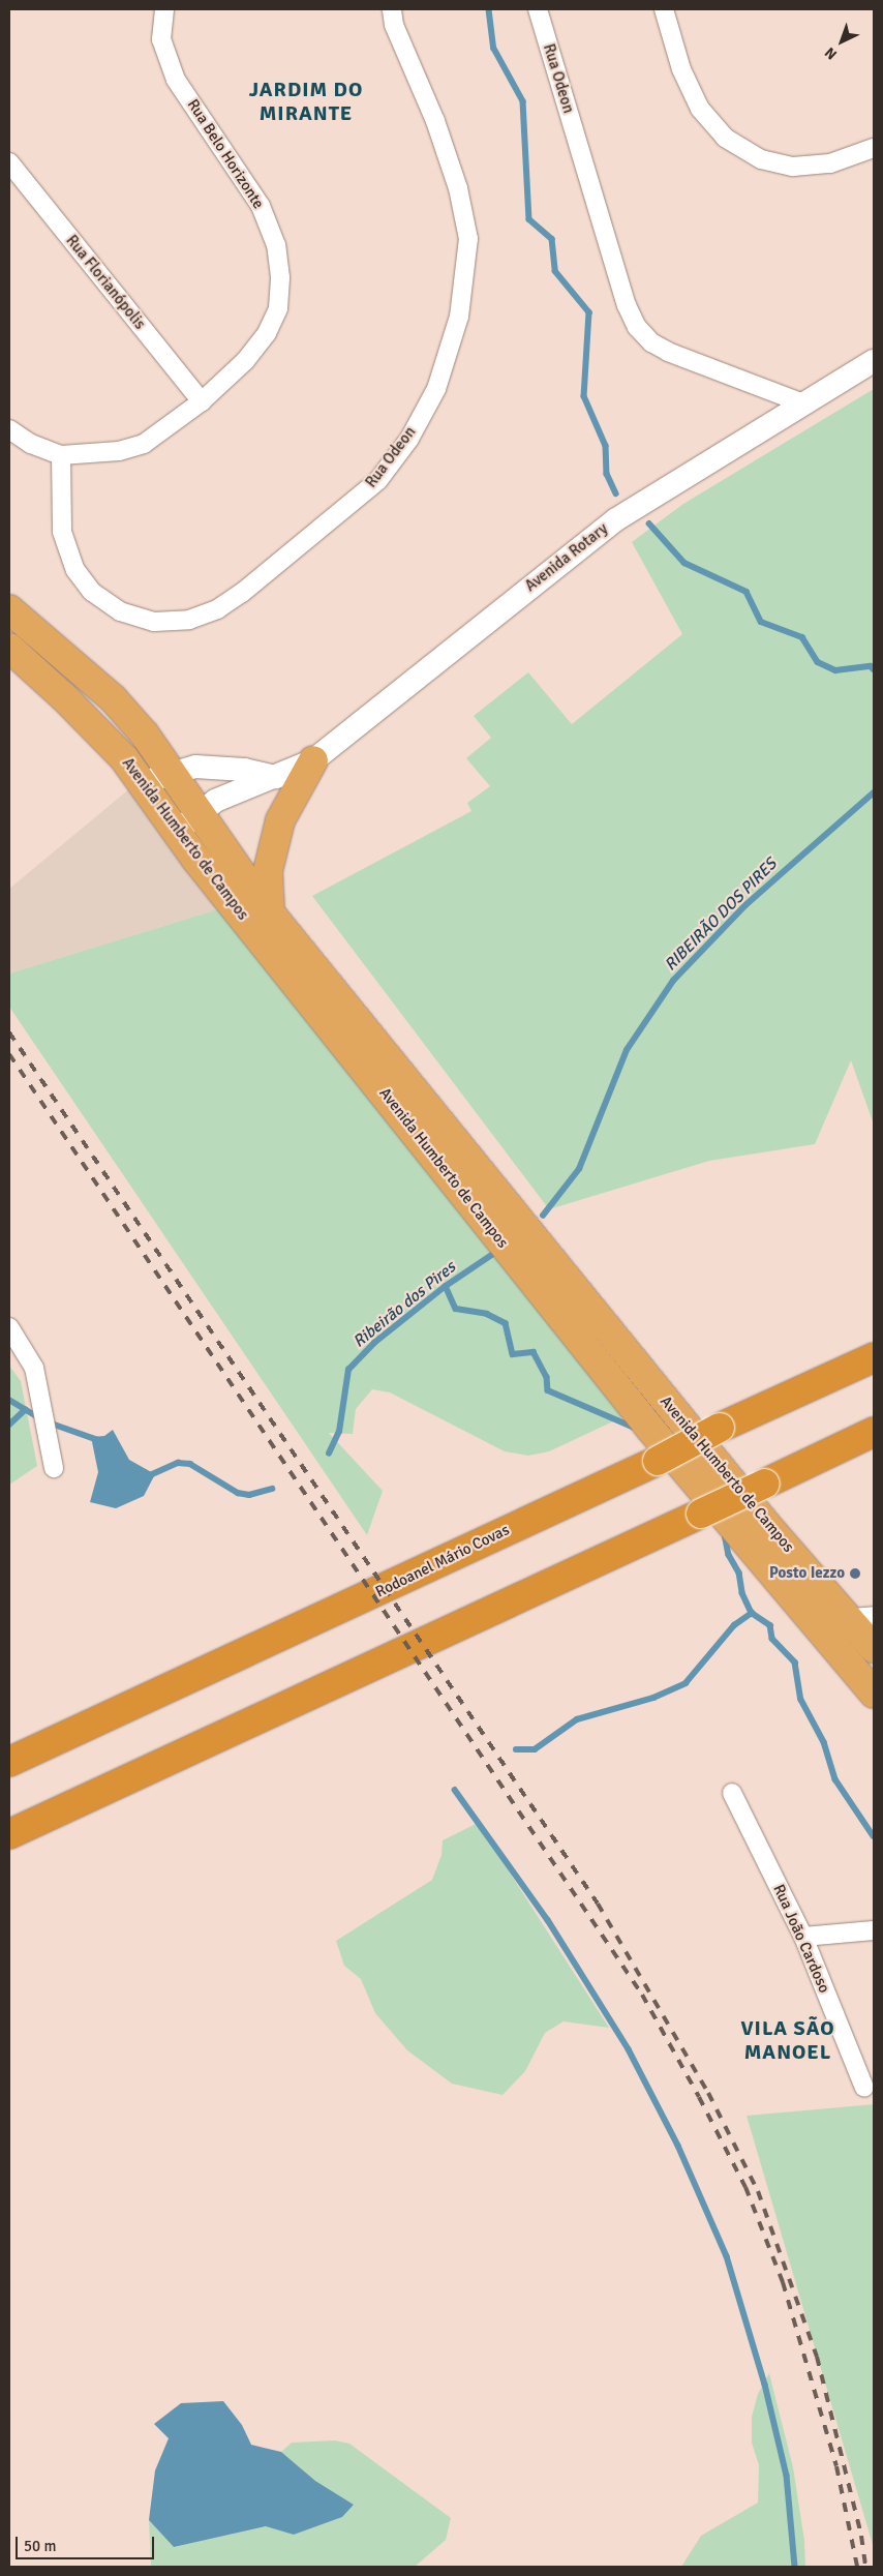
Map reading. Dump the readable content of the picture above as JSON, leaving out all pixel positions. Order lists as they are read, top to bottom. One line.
{"streets":{"highway":["Avenida Humberto de Campos","Rodoanel Mário Covas"],"street":["Rua Odeon","Rua Belo Horizonte","Rua Florianópolis","Avenida Rotary","Rua João Cardoso"]},"crossings":[["Rua Odeon","Rua Belo Horizonte"],["Rua Odeon","Avenida Rotary"],["Rua Belo Horizonte","Rua Florianópolis"],["Avenida Rotary","Avenida Humberto de Campos"]],"districts":["JARDIM DO MIRANTE","VILA SÃO MANOEL"],"water":["RIBEIRÃO DOS PIRES","Ribeirão dos Pires"],"places":["Posto Iezzo"],"scale_bar":"50 m","north":"bottom left"}
